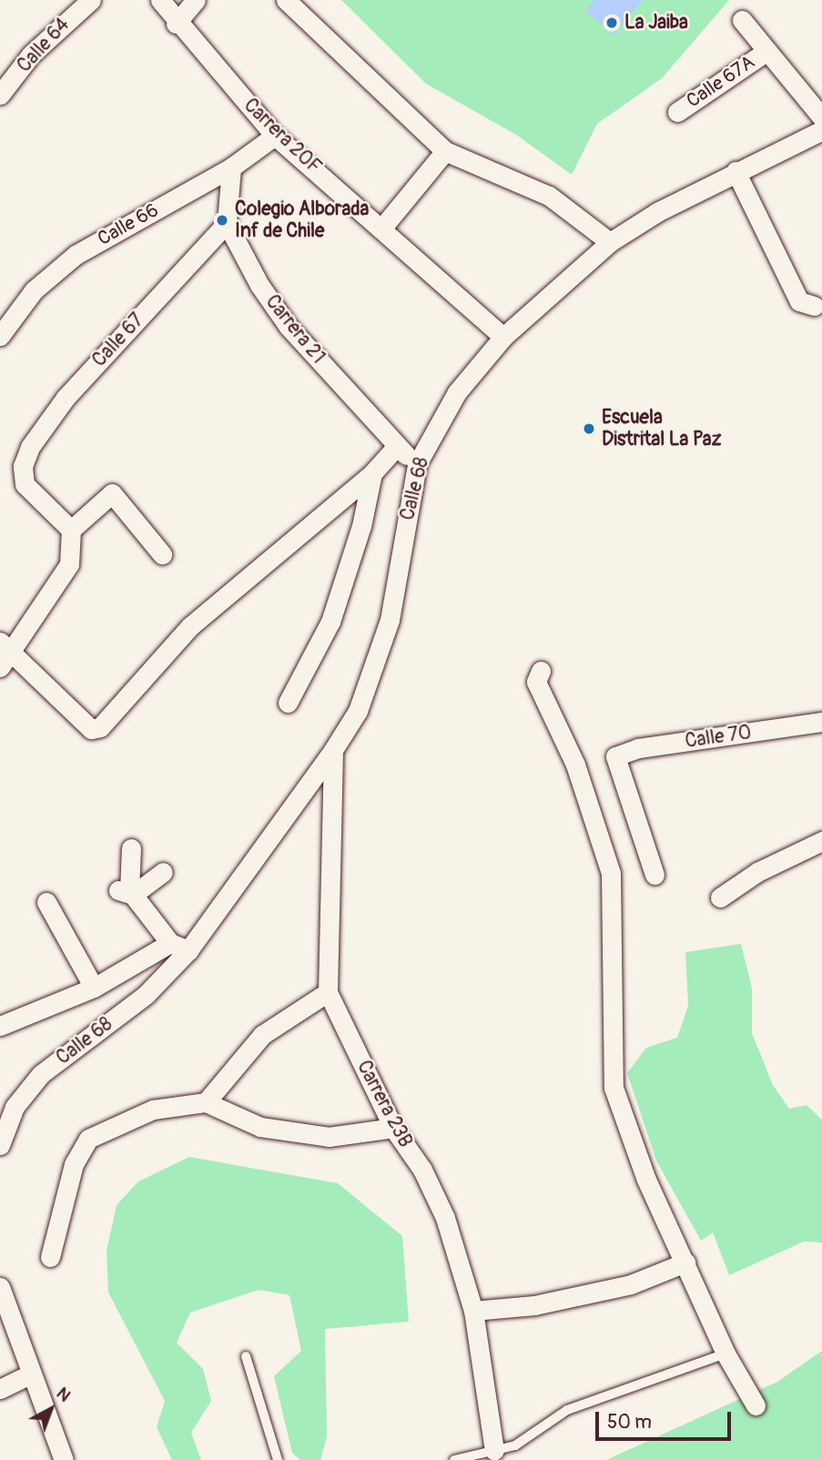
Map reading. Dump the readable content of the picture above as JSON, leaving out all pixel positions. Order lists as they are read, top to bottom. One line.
{"streets":{"street":["Calle 64","Calle 67A","Carrera 20F","Calle 66","Carrera 21","Calle 67","Calle 68","Calle 70","Carrera 23B"]},"crossings":[["Carrera 20F","Calle 66"],["Carrera 20F","Calle 68"],["Carrera 21","Calle 67"],["Carrera 21","Calle 68"],["Calle 68","Carrera 23B"]],"places":["La Jaiba","Colegio Alborada Inf de Chile","Escuela Distrital La Paz"],"scale_bar":"50 m","north":"top right"}
